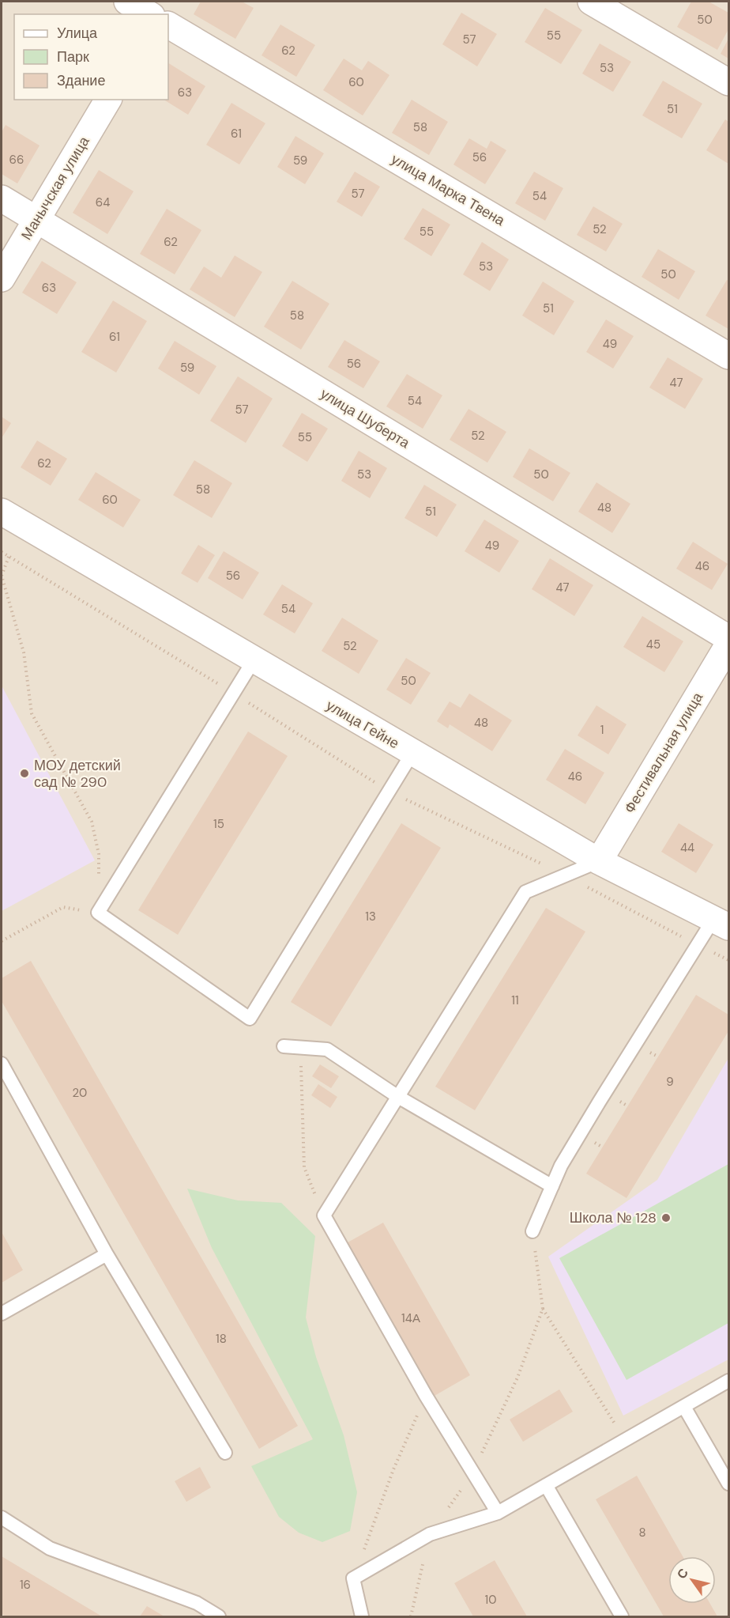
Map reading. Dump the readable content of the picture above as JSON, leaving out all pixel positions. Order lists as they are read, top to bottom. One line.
{"streets":{"street":["Манычская улица","улица Марка Твена","улица Шуберта","улица Гейне","Фестивальная улица"]},"crossings":[["Манычская улица","улица Шуберта"],["улица Гейне","Фестивальная улица"]],"places":["МОУ детский сад № 290","Школа № 128"],"house_numbers":["50","55","57","62","53","60","63","51","58","61","56","66","59","57","54","64","52","55","62","53","50","63","51","58","61","49","56","59","47","54","57","52","55","62","53","50","58","60","48","51","49","46","56","47","54","45","52","50","48","1","46","15","44","13","11","9","20","14А","18","8","16","10"],"legend":["Улица","Парк","Здание"],"north":"top left"}
